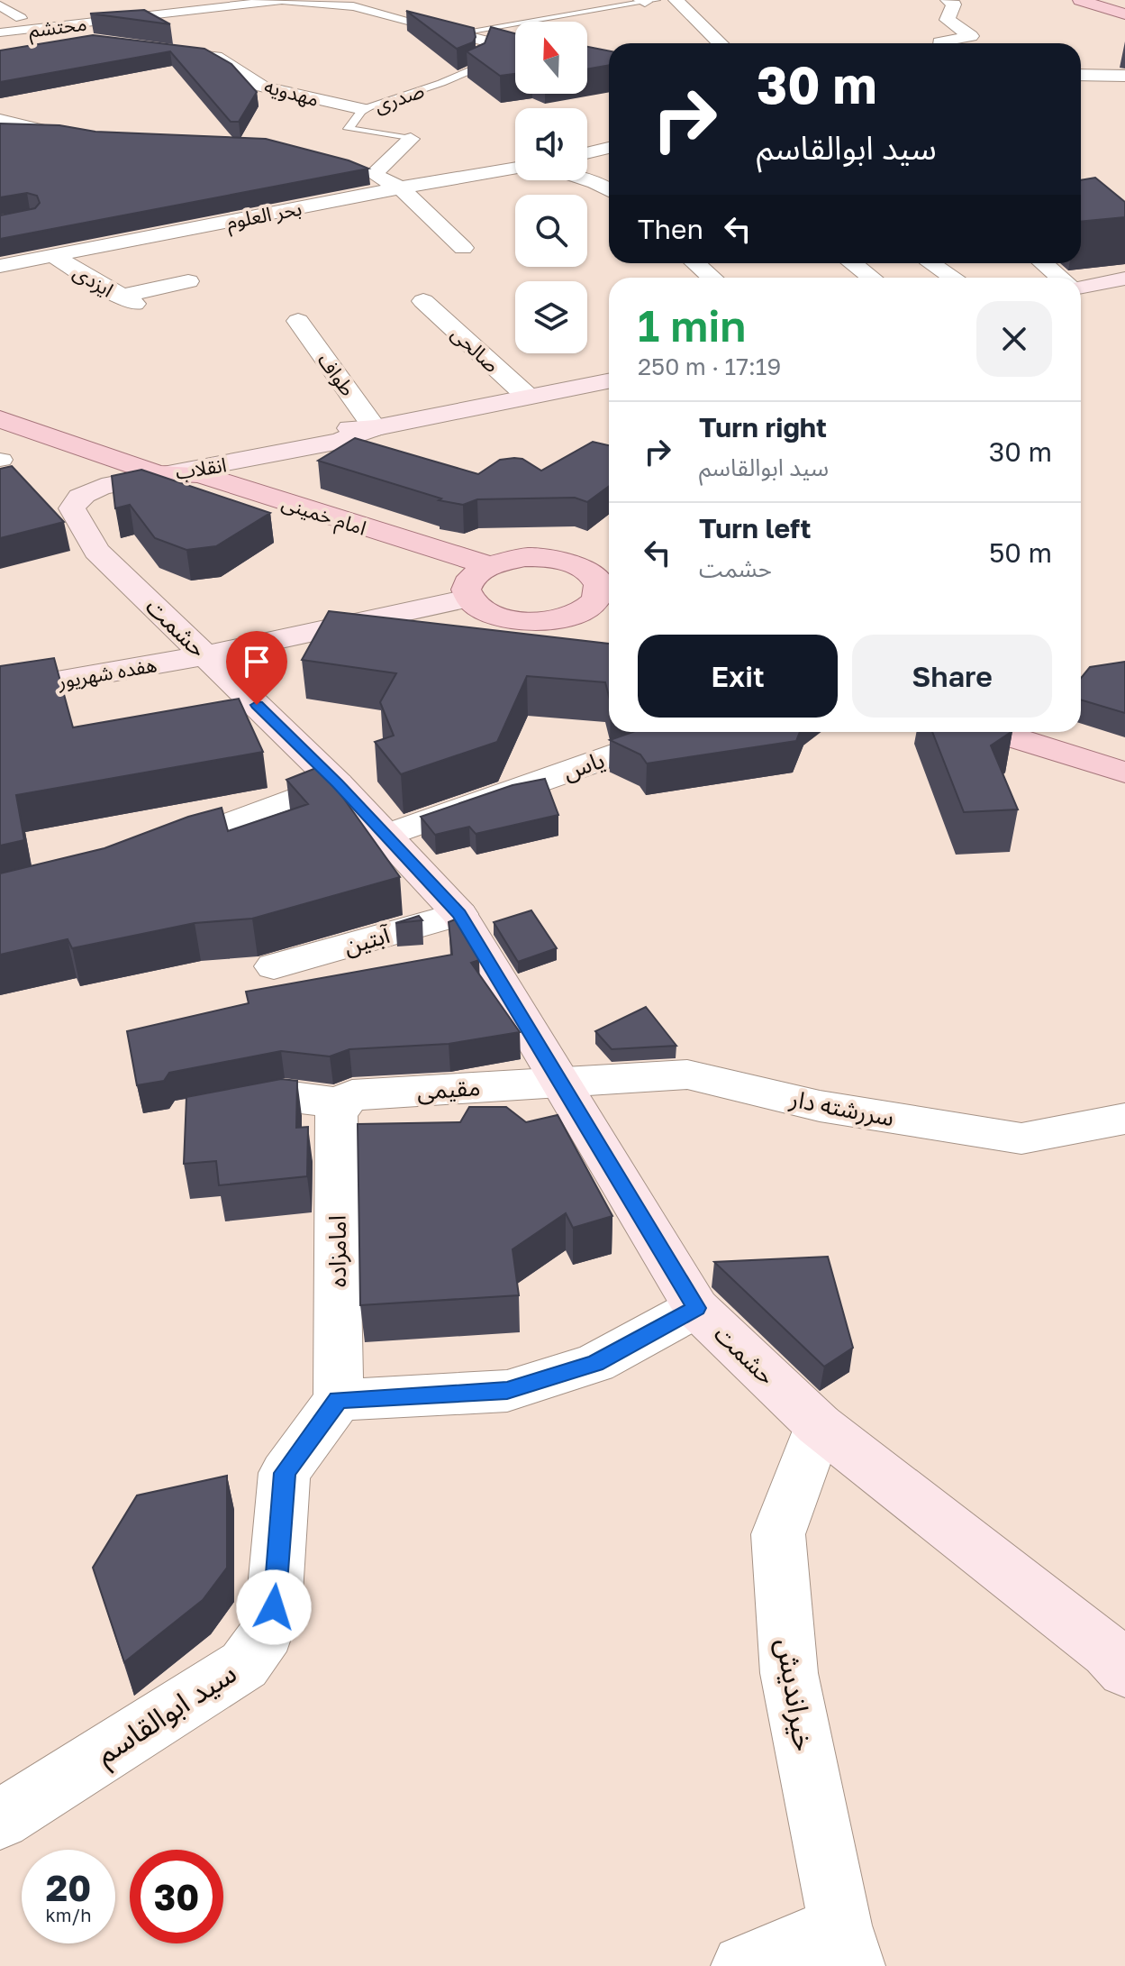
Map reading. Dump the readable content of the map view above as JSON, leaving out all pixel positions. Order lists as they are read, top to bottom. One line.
{"streets":{"main road":["انقلاب","امام خمینی","حشمت","هفده شهریور"],"street":["محتشم","مهدویه","بحر العلوم","ایزدی","صالحی","طواف","یاس","آبتین","مقیمی","سررشته دار","امامزاده","خیراندیش","سید ابوالقاسم"],"lane":["صدری"]},"crossings":[["مهدویه","صدری"],["بحر العلوم","ایزدی"],["صالحی","انقلاب"],["طواف","انقلاب"],["انقلاب","امام خمینی"],["انقلاب","حشمت"],["امام خمینی","حشمت"],["امام خمینی","هفده شهریور"],["حشمت","هفده شهریور"],["حشمت","یاس"],["حشمت","آبتین"],["حشمت","مقیمی"],["حشمت","سررشته دار"],["حشمت","خیراندیش"],["مقیمی","سررشته دار"],["مقیمی","امامزاده"],["امامزاده","سید ابوالقاسم"]],"north":"top","page":{"turn":["30 m","سید ابوالقاسم"],"then":"Then","heading":["1 min","250 m · 17:19"],"list":[{"name":"Turn right","note":"سید ابوالقاسم","value":"30 m"},{"name":"Turn left","note":"حشمت","value":"50 m"}],"buttons":["Exit","Share"],"speed":"20 km/h","limit":"30"}}
